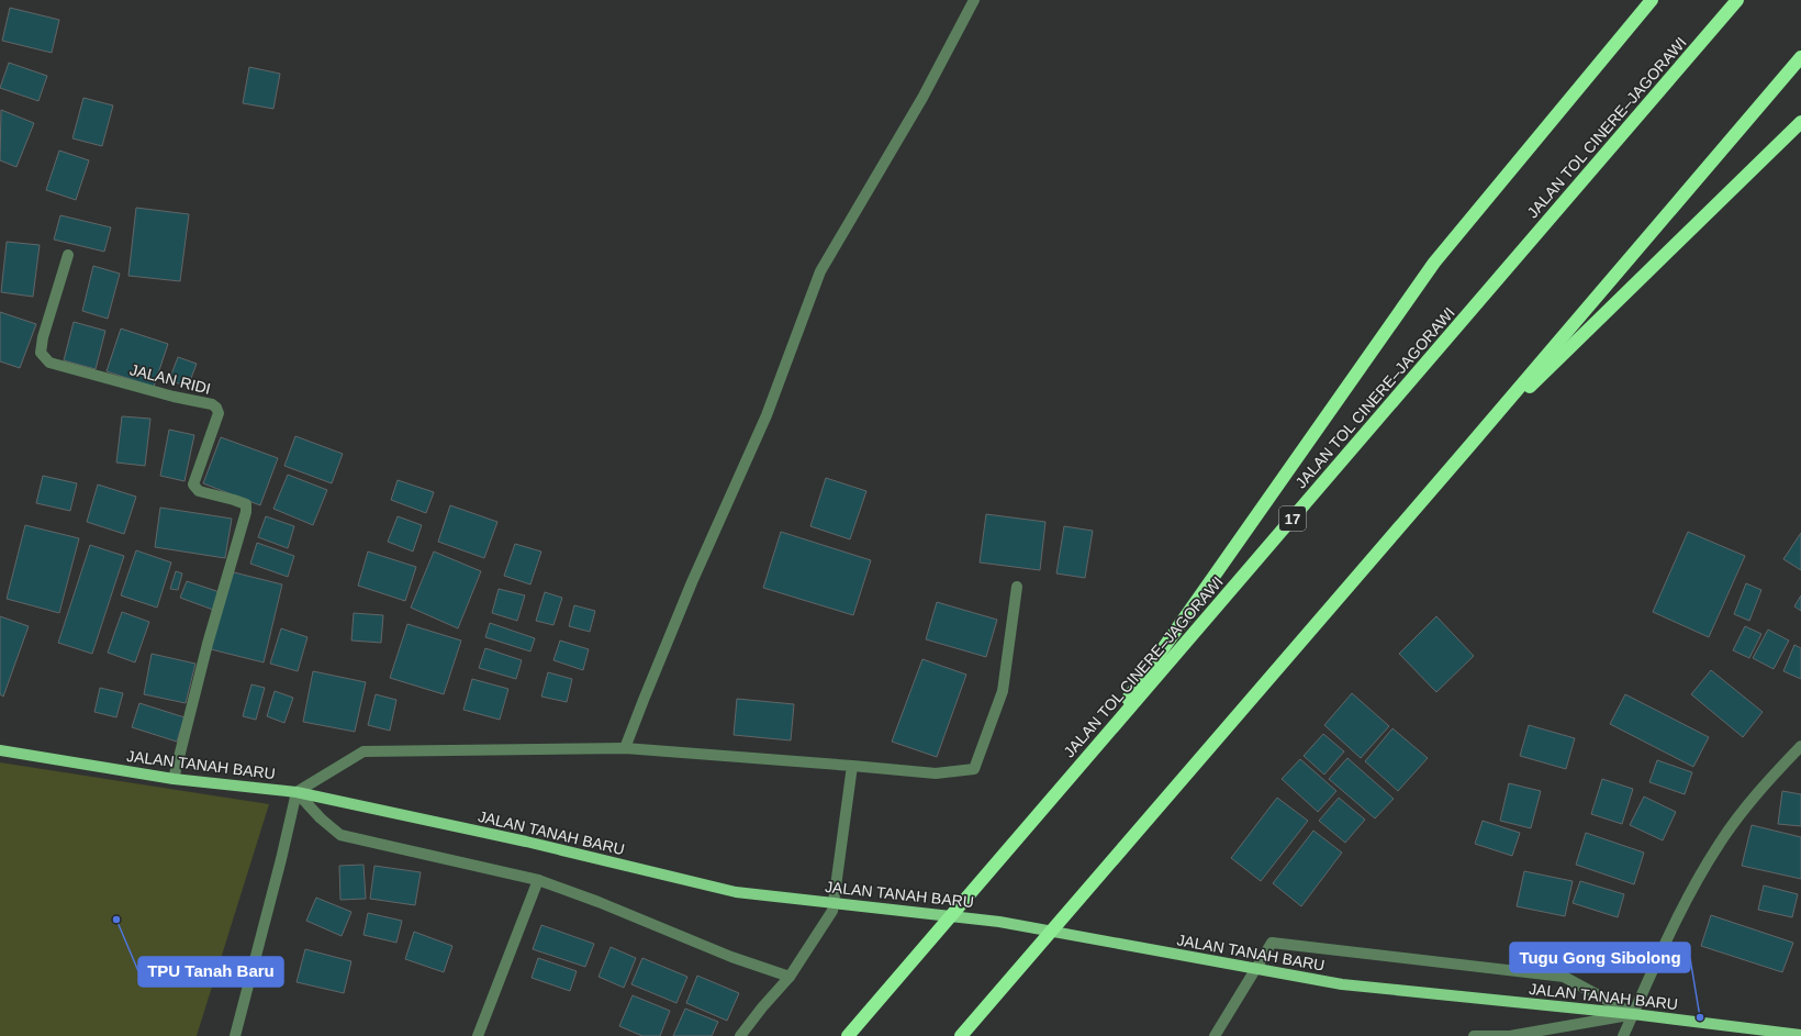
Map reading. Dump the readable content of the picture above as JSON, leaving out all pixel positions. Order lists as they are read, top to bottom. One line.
{"streets":{"highway":["JALAN TOL CINERE–JAGORAWI","17"],"main road":["JALAN TANAH BARU"],"street":["JALAN RIDI"]},"crossings":[["JALAN RIDI","JALAN TANAH BARU"]],"places":["TPU Tanah Baru","Tugu Gong Sibolong"]}
